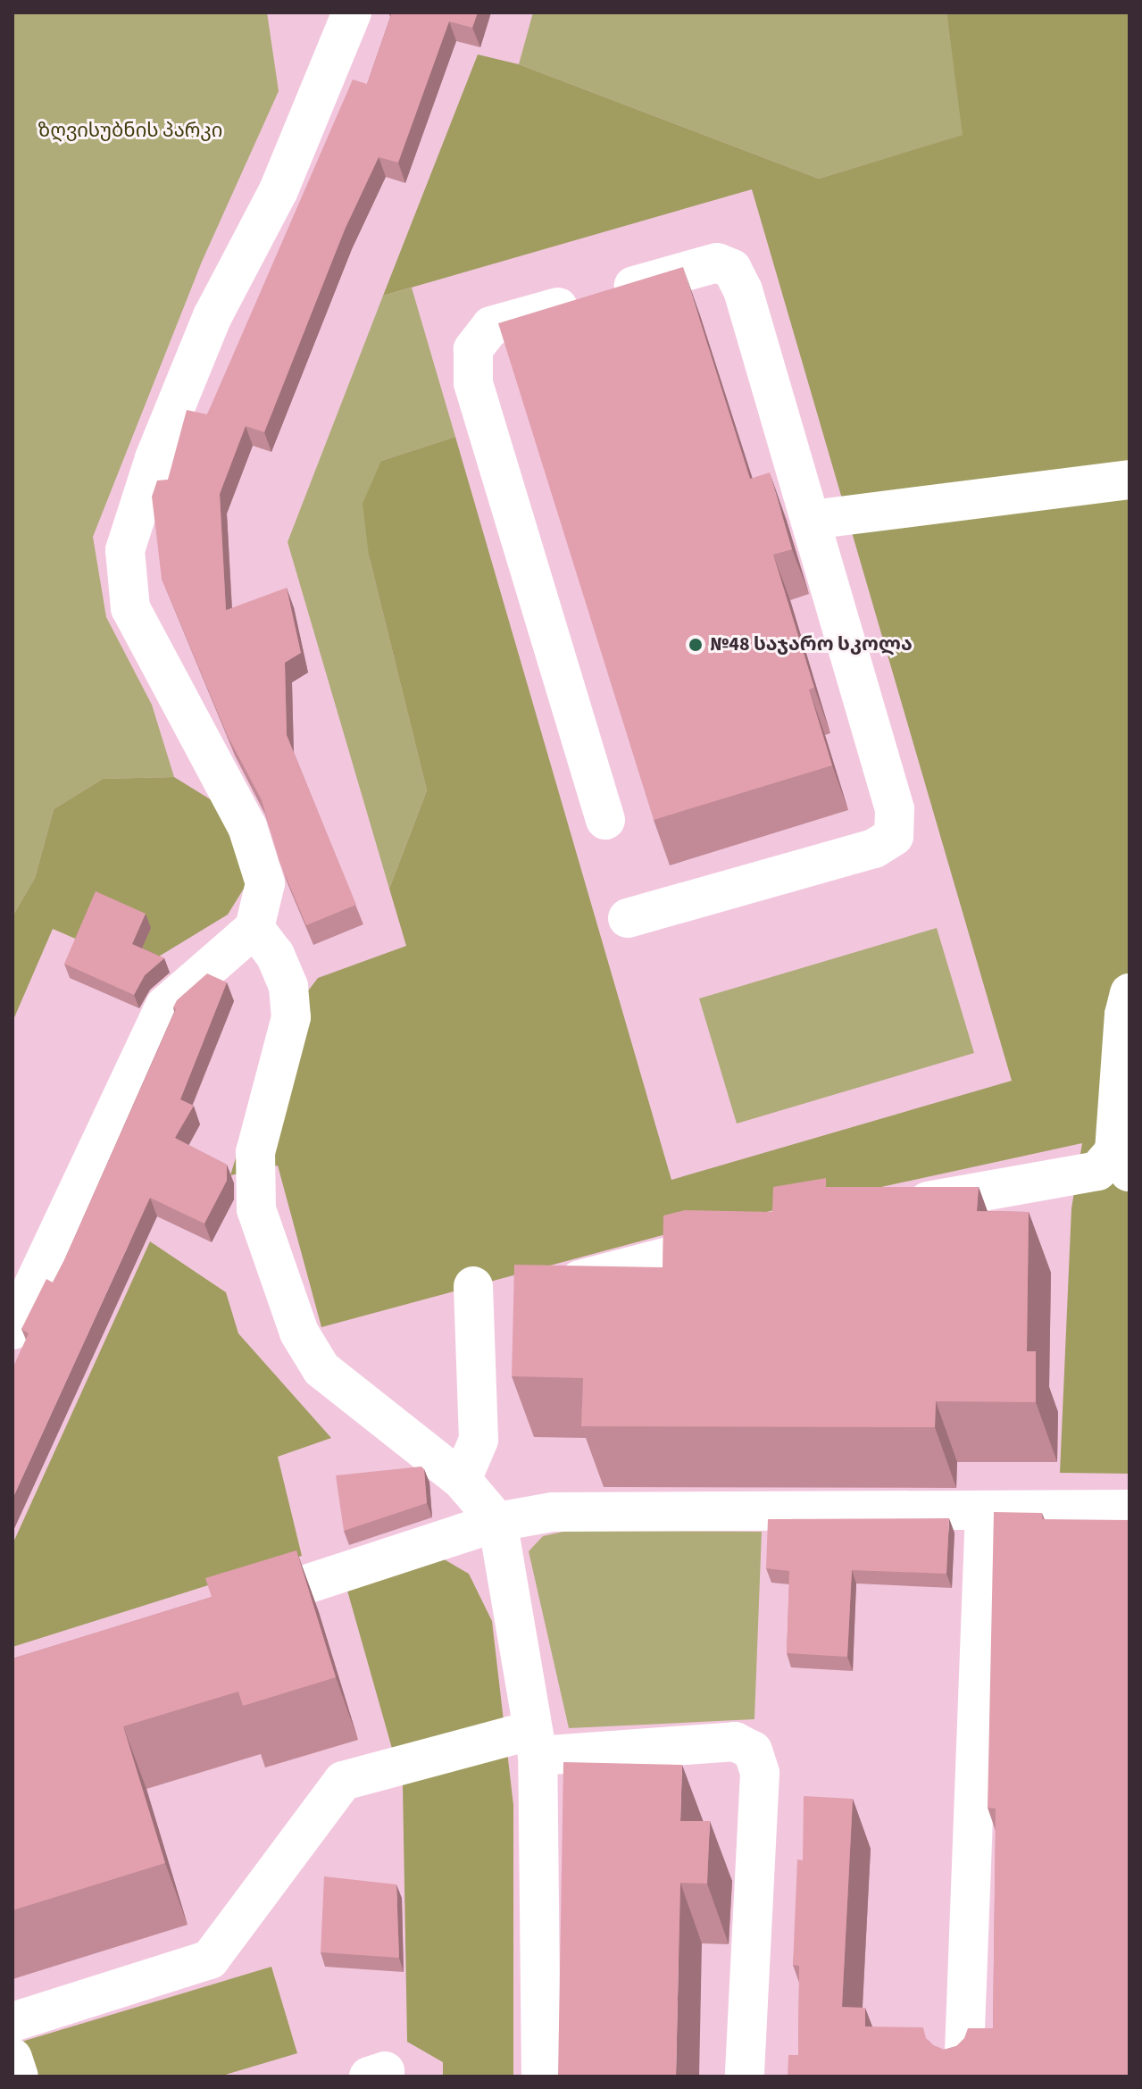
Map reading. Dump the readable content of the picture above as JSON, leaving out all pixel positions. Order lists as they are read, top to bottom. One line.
{"parks":["ზღვისუბნის პარკი"],"places":["№48 საჯარო სკოლა"]}
